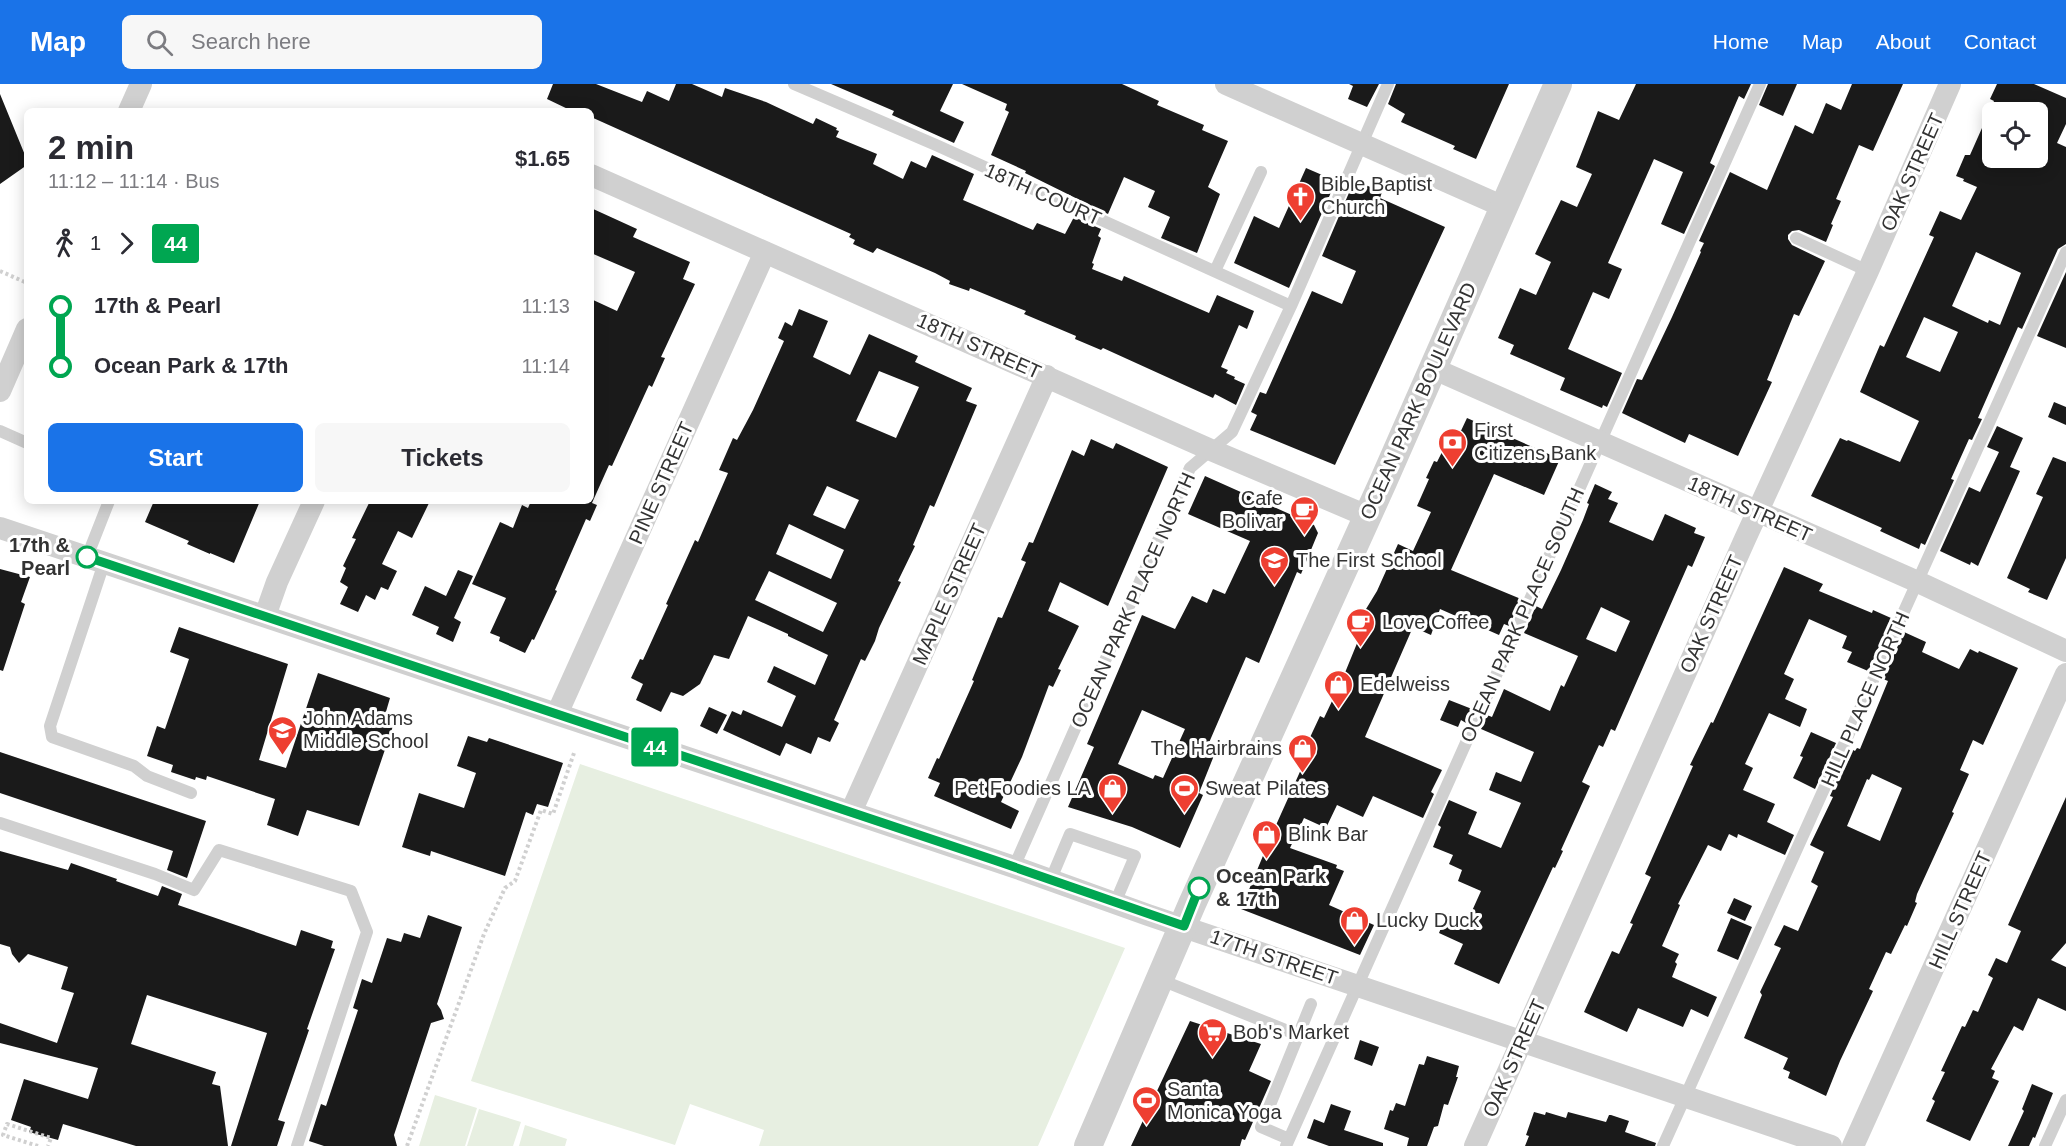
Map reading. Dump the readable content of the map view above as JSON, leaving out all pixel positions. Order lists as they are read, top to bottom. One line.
{"streets":{"street":["OAK STREET","18TH STREET","OCEAN PARK BOULEVARD","PINE STREET","MAPLE STREET","HILL STREET","17TH STREET"],"lane":["18TH COURT","OCEAN PARK PLACE NORTH","OCEAN PARK PLACE SOUTH","HILL PLACE NORTH"]},"crossings":[["OAK STREET","18TH STREET"],["OAK STREET","17TH STREET"],["18TH COURT","OCEAN PARK PLACE NORTH"],["18TH STREET","OCEAN PARK BOULEVARD"],["18TH STREET","PINE STREET"],["18TH STREET","MAPLE STREET"],["18TH STREET","OCEAN PARK PLACE NORTH"],["18TH STREET","OCEAN PARK PLACE SOUTH"],["18TH STREET","HILL PLACE NORTH"],["OCEAN PARK BOULEVARD","17TH STREET"],["PINE STREET","17TH STREET"],["MAPLE STREET","17TH STREET"],["OCEAN PARK PLACE NORTH","17TH STREET"],["OCEAN PARK PLACE SOUTH","17TH STREET"],["HILL PLACE NORTH","17TH STREET"]],"places":{"church":["Bible Baptist Church"],"bank":["First Citizens Bank"],"cafe":["Cafe Bolivar","Love Coffee"],"other":["17th & Pearl","Ocean Park & 17th"],"school or university":["The First School","John Adams Middle School"],"shop":["Edelweiss","The Hairbrains","Pet Foodies LA","Blink Bar","Lucky Duck"],"sports":["Sweat Pilates","Santa Monica Yoga"],"supermarket":["Bob's Market"]},"lines":["bus line 44"],"page":{"header":"Map","search":"Search here","nav":["Home","Map","About","Contact"],"on_map":"44","heading":["2 min","11:12 – 11:14 · Bus","$1.65"],"legs":["1","44"],"list":[{"name":"17th & Pearl","value":"11:13"},{"name":"Ocean Park & 17th","value":"11:14"}],"buttons":["Start","Tickets"]}}
